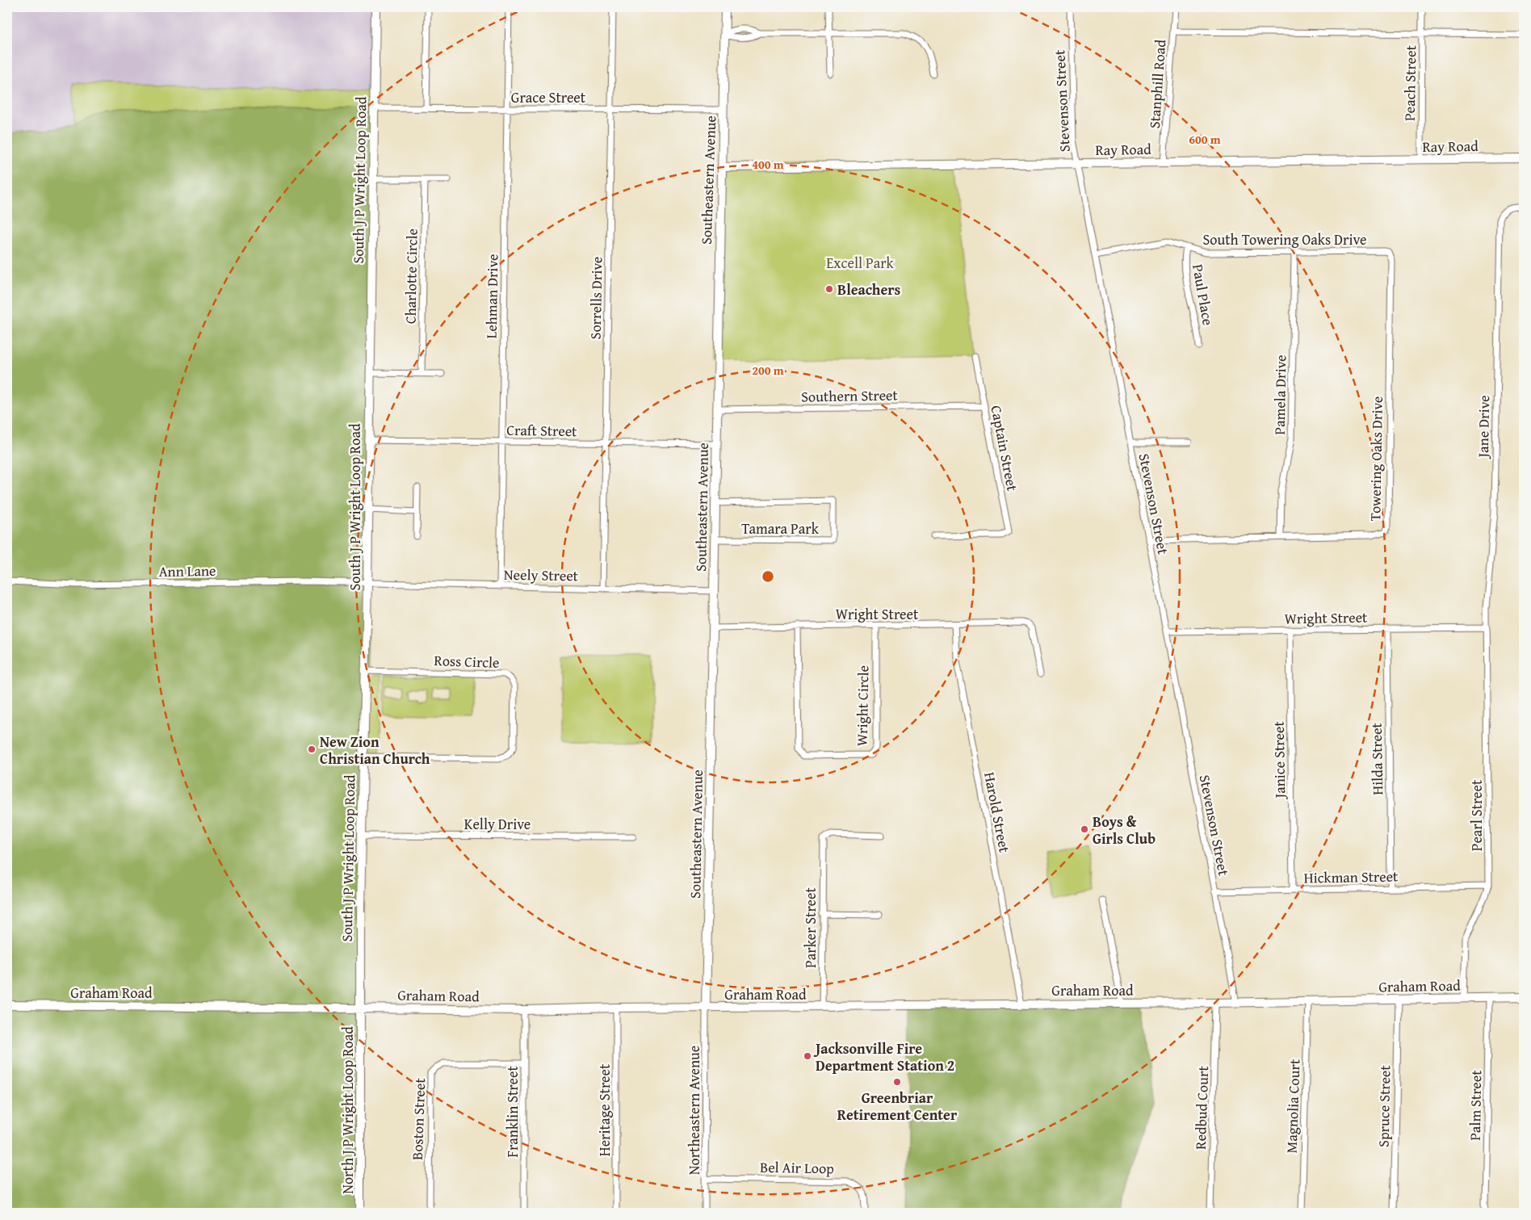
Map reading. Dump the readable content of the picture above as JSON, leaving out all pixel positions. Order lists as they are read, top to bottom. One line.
{"streets":{"main road":["Ray Road","South J P Wright Loop Road","Southeastern Avenue","Graham Road","North J P Wright Loop Road"],"street":["Peach Street","Stanphill Road","Grace Street","Stevenson Street","South Towering Oaks Drive","Charlotte Circle","Paul Place","Lehman Drive","Sorrells Drive","Pamela Drive","Southern Street","Jane Drive","Craft Street","Captain Street","Towering Oaks Drive","Tamara Park","Ann Lane","Neely Street","Wright Street","Ross Circle","Wright Circle","Hilda Street","Janice Street","Harold Street","Pearl Street","Kelly Drive","Hickman Street","Parker Street","Palm Street","Magnolia Court","Spruce Street","Redbud Court","Heritage Street","Northeastern Avenue","Franklin Street","Boston Street","Bel Air Loop"]},"crossings":[["Peach Street","Ray Road"],["Stanphill Road","Ray Road"],["Grace Street","South J P Wright Loop Road"],["Grace Street","Southeastern Avenue"],["Grace Street","Lehman Drive"],["Grace Street","Sorrells Drive"],["Stevenson Street","Ray Road"],["Stevenson Street","South Towering Oaks Drive"],["Stevenson Street","Towering Oaks Drive"],["Stevenson Street","Wright Street"],["Stevenson Street","Hickman Street"],["Stevenson Street","Graham Road"],["Ray Road","Southeastern Avenue"],["South J P Wright Loop Road","Craft Street"],["South J P Wright Loop Road","Ann Lane"],["South J P Wright Loop Road","Neely Street"],["South J P Wright Loop Road","Ross Circle"],["South J P Wright Loop Road","Kelly Drive"],["South J P Wright Loop Road","Graham Road"],["South J P Wright Loop Road","North J P Wright Loop Road"],["Southeastern Avenue","Southern Street"],["Southeastern Avenue","Craft Street"],["Southeastern Avenue","Tamara Park"],["Southeastern Avenue","Neely Street"],["Southeastern Avenue","Wright Street"],["Southeastern Avenue","Graham Road"],["Southeastern Avenue","Northeastern Avenue"],["South Towering Oaks Drive","Paul Place"],["South Towering Oaks Drive","Pamela Drive"],["South Towering Oaks Drive","Towering Oaks Drive"],["Lehman Drive","Craft Street"],["Lehman Drive","Neely Street"],["Sorrells Drive","Craft Street"],["Sorrells Drive","Neely Street"],["Pamela Drive","Towering Oaks Drive"],["Southern Street","Captain Street"],["Jane Drive","Wright Street"],["Jane Drive","Pearl Street"],["Ann Lane","Neely Street"],["Wright Street","Wright Circle"],["Wright Street","Hilda Street"],["Wright Street","Janice Street"],["Wright Street","Harold Street"],["Wright Street","Pearl Street"],["Hilda Street","Hickman Street"],["Janice Street","Hickman Street"],["Harold Street","Graham Road"],["Pearl Street","Hickman Street"],["Pearl Street","Graham Road"],["Parker Street","Graham Road"],["Graham Road","Palm Street"],["Graham Road","Magnolia Court"],["Graham Road","Spruce Street"],["Graham Road","Redbud Court"],["Graham Road","North J P Wright Loop Road"],["Graham Road","Heritage Street"],["Graham Road","Northeastern Avenue"],["Graham Road","Franklin Street"],["Northeastern Avenue","Bel Air Loop"],["Franklin Street","Boston Street"]],"parks":["Excell Park"],"places":["Bleachers","New Zion Christian Church","Boys & Girls Club","Jacksonville Fire Department Station 2","Greenbriar Retirement Center"],"rings":["600 m","400 m","200 m"]}
